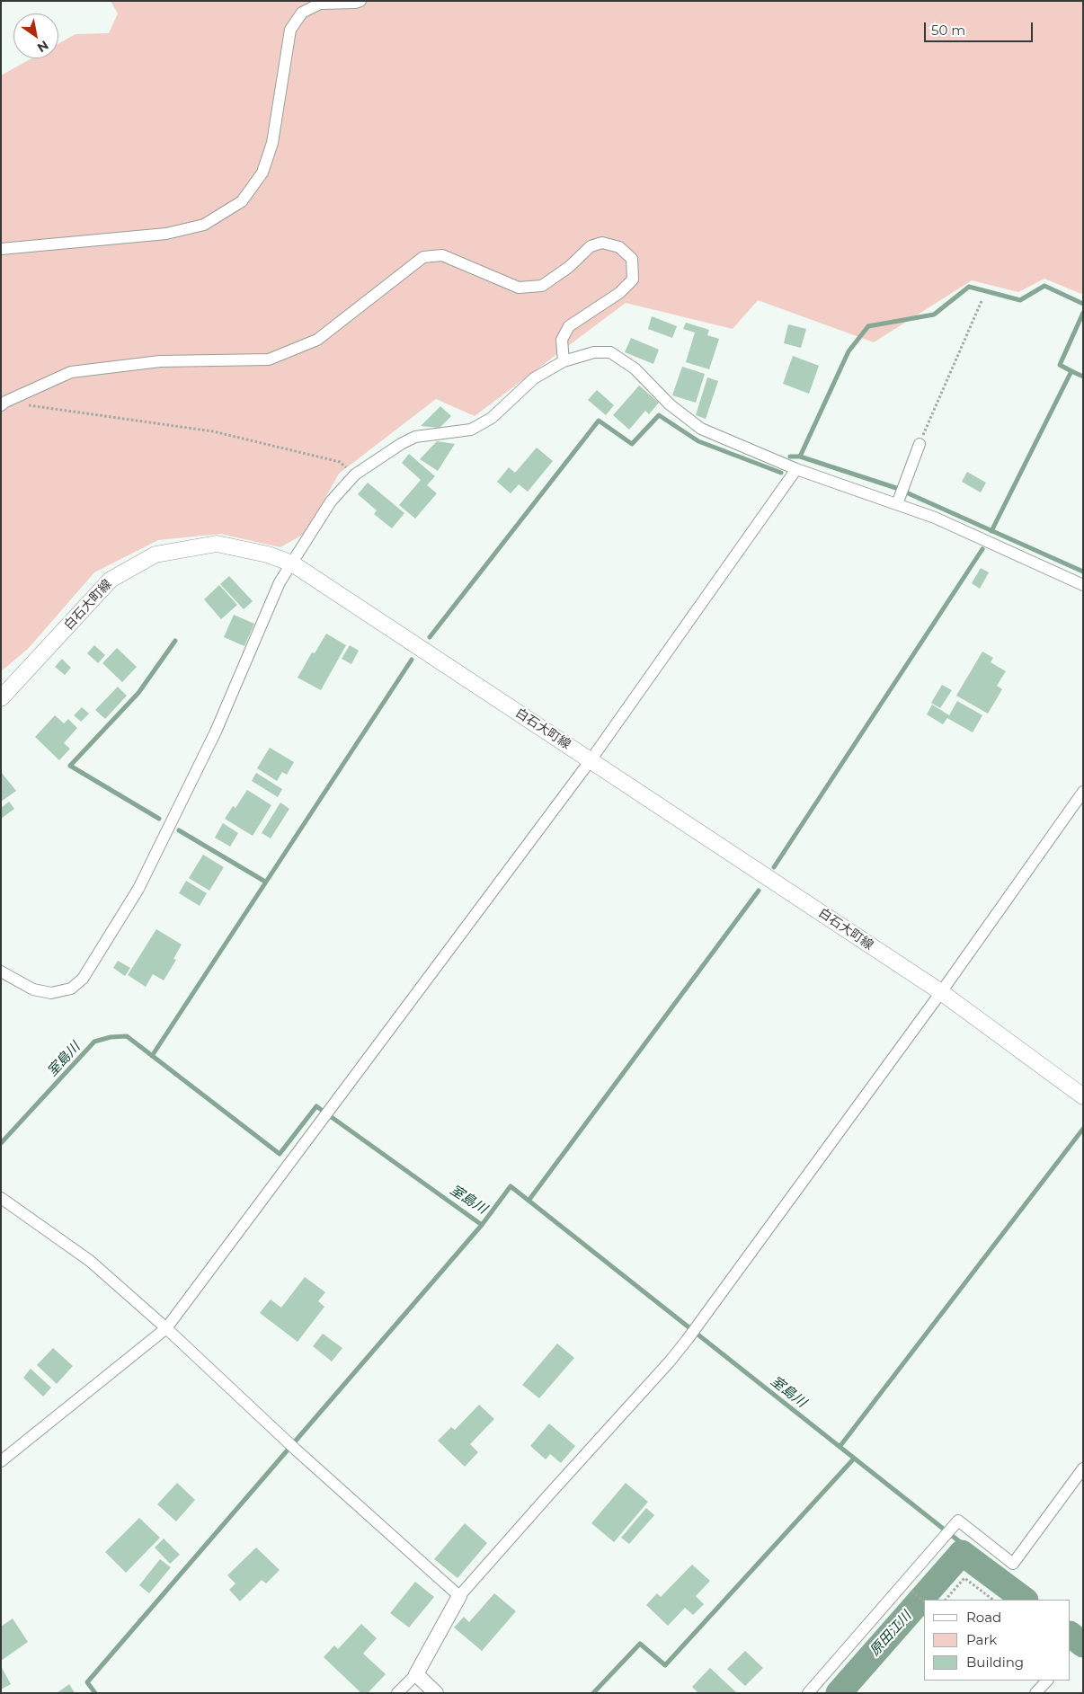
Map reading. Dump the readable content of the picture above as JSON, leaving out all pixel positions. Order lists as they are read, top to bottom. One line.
{"streets":{"main road":["白石大町線"]},"water":["室島川","原田江川"],"legend":["Road","Park","Building"],"scale_bar":"50 m","north":"bottom right"}
